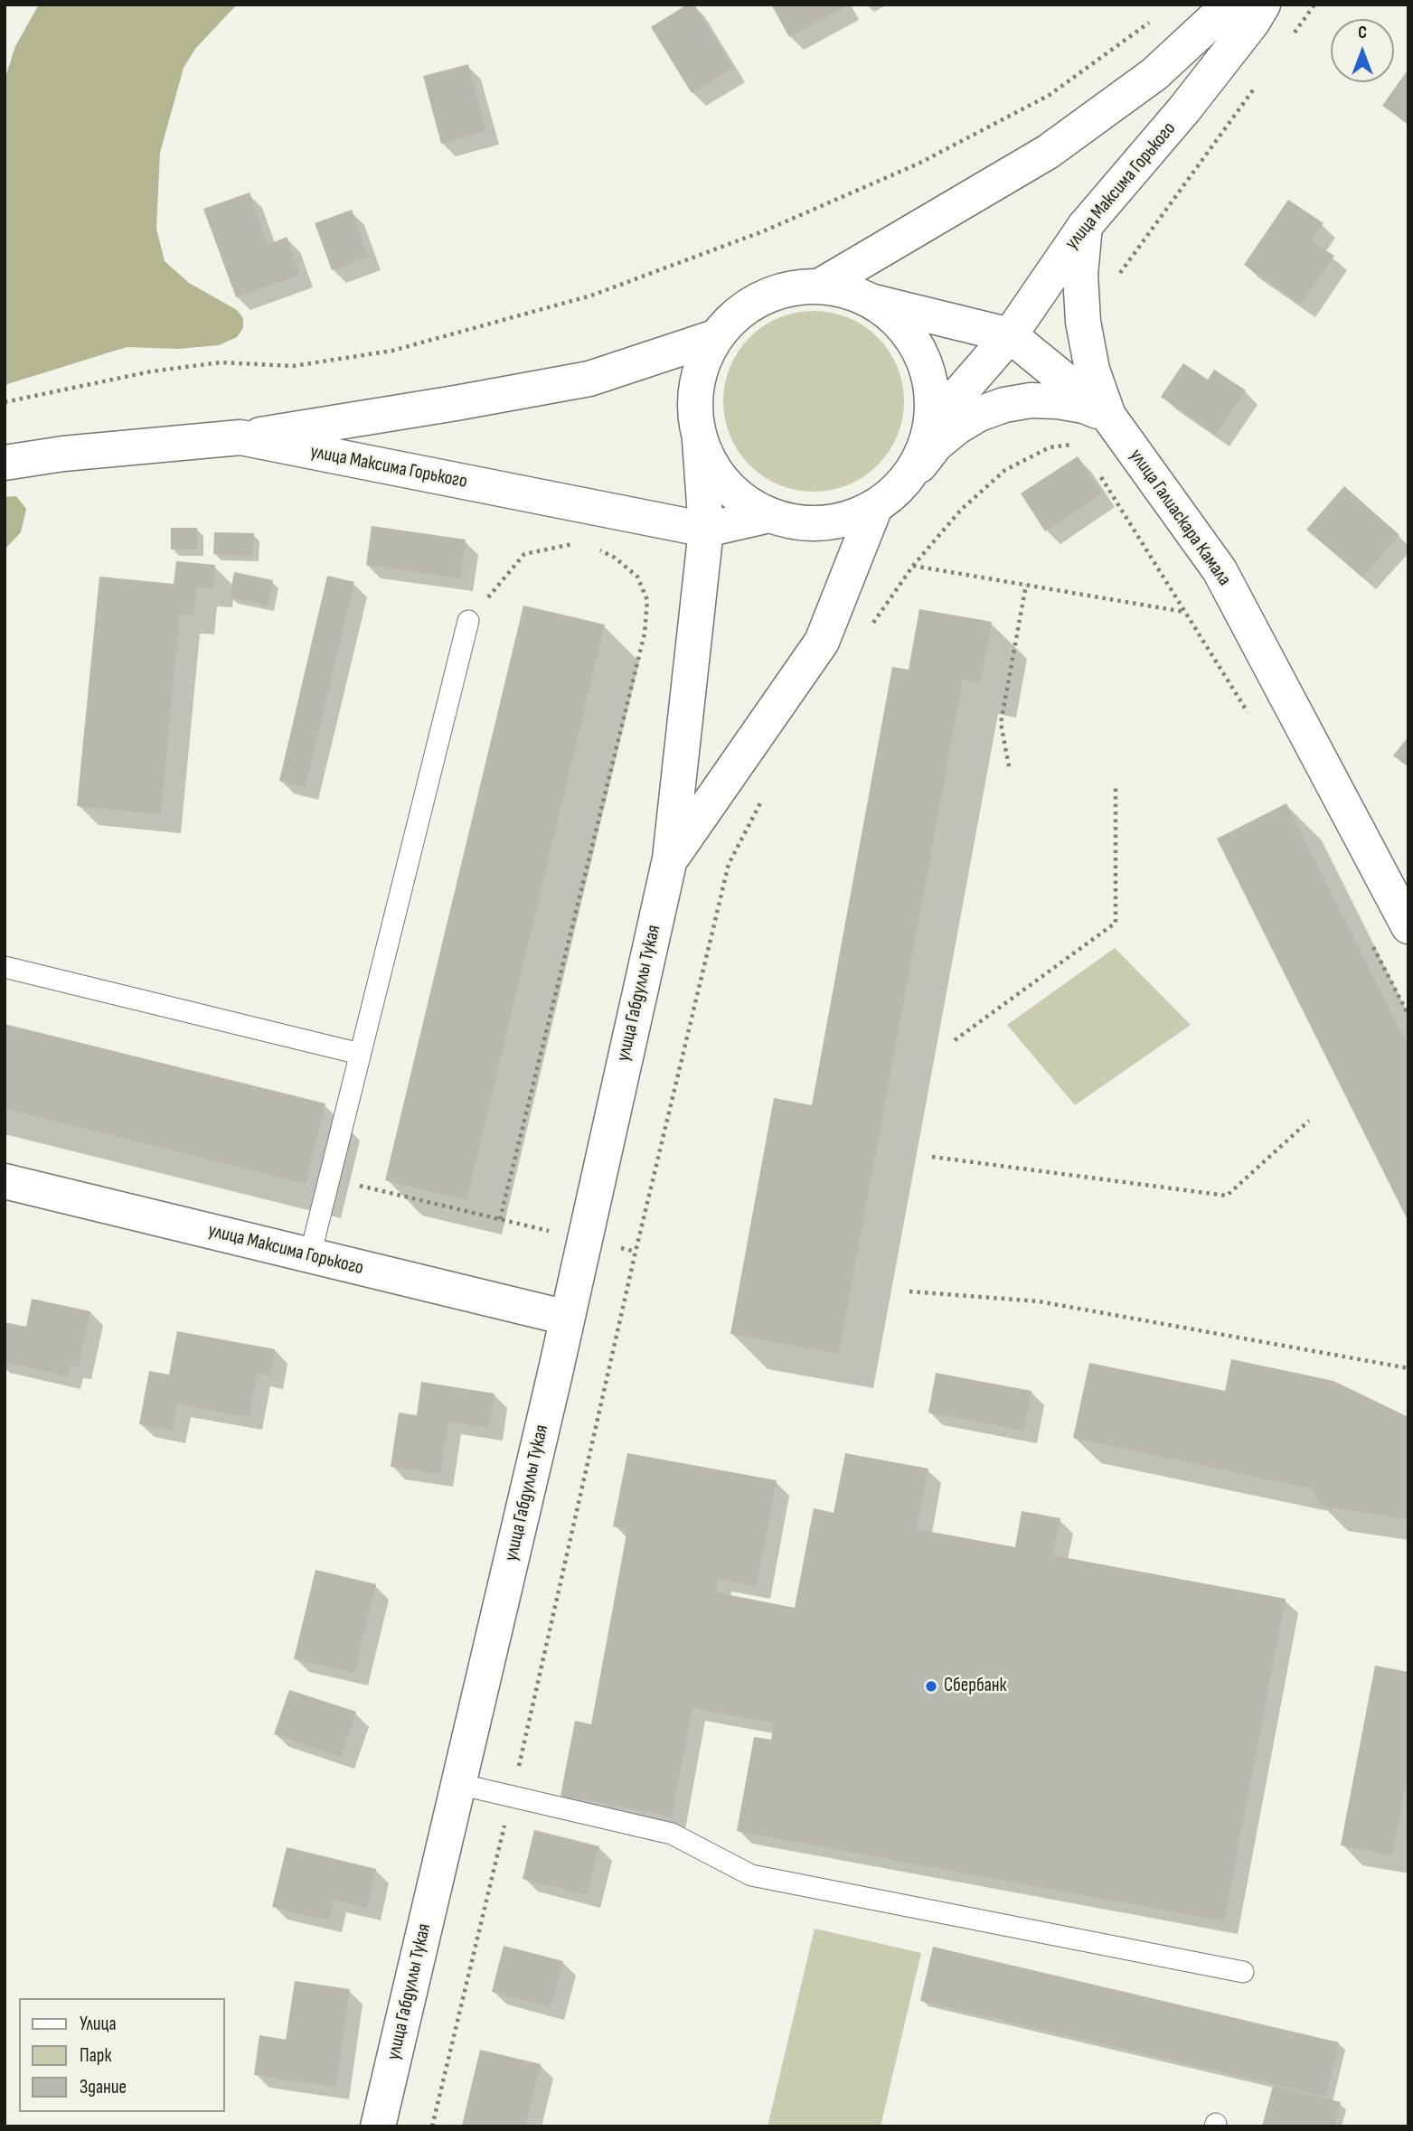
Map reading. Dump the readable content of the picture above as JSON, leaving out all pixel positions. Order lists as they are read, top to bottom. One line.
{"streets":{"main road":["улица Максима Горького","улица Галиаскара Камала","улица Габдуллы Тукая"]},"crossings":[["улица Максима Горького","улица Галиаскара Камала"],["улица Максима Горького","улица Габдуллы Тукая"]],"places":["Сбербанк"],"legend":["Улица","Парк","Здание"],"north":"top"}
